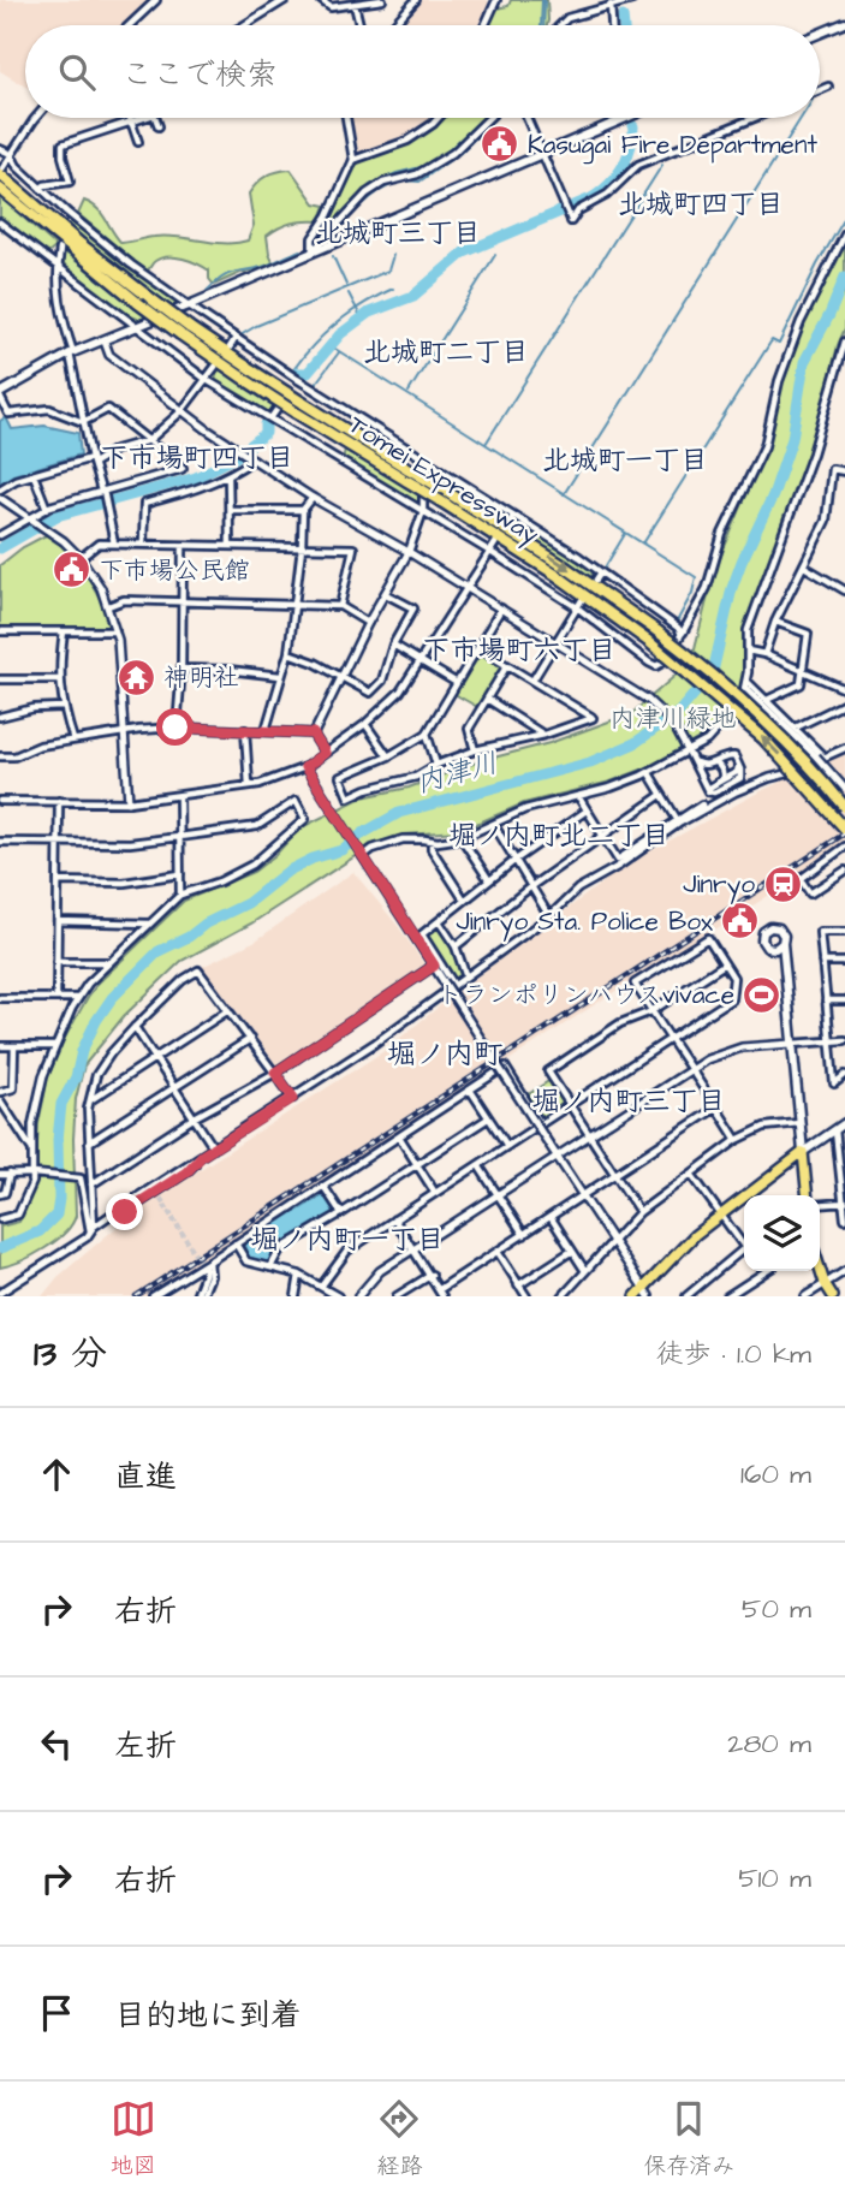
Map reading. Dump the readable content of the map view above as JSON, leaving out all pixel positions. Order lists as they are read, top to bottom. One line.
{"streets":{"highway":["Tomei Expressway"]},"districts":["北城町四丁目","北城町三丁目","北城町二丁目","下市場町四丁目","北城町一丁目","下市場町六丁目","堀ノ内町北二丁目","堀ノ内町","堀ノ内町三丁目","堀ノ内町一丁目"],"water":["内津川"],"parks":["内津川緑地"],"places":{"public building":["Kasugai Fire Department","下市場公民館","Jinryo Sta. Police Box"],"temple":["神明社"],"station":["Jinryo"],"sports":["トランポリンハウスvivace"]},"page":{"search":"ここで検索","heading":["13 分","徒歩 · 1.0 km"],"list":[["直進","160 m"],["右折","50 m"],["左折","280 m"],["右折","510 m"],"目的地に到着"],"nav":["地図","経路","保存済み"]}}
